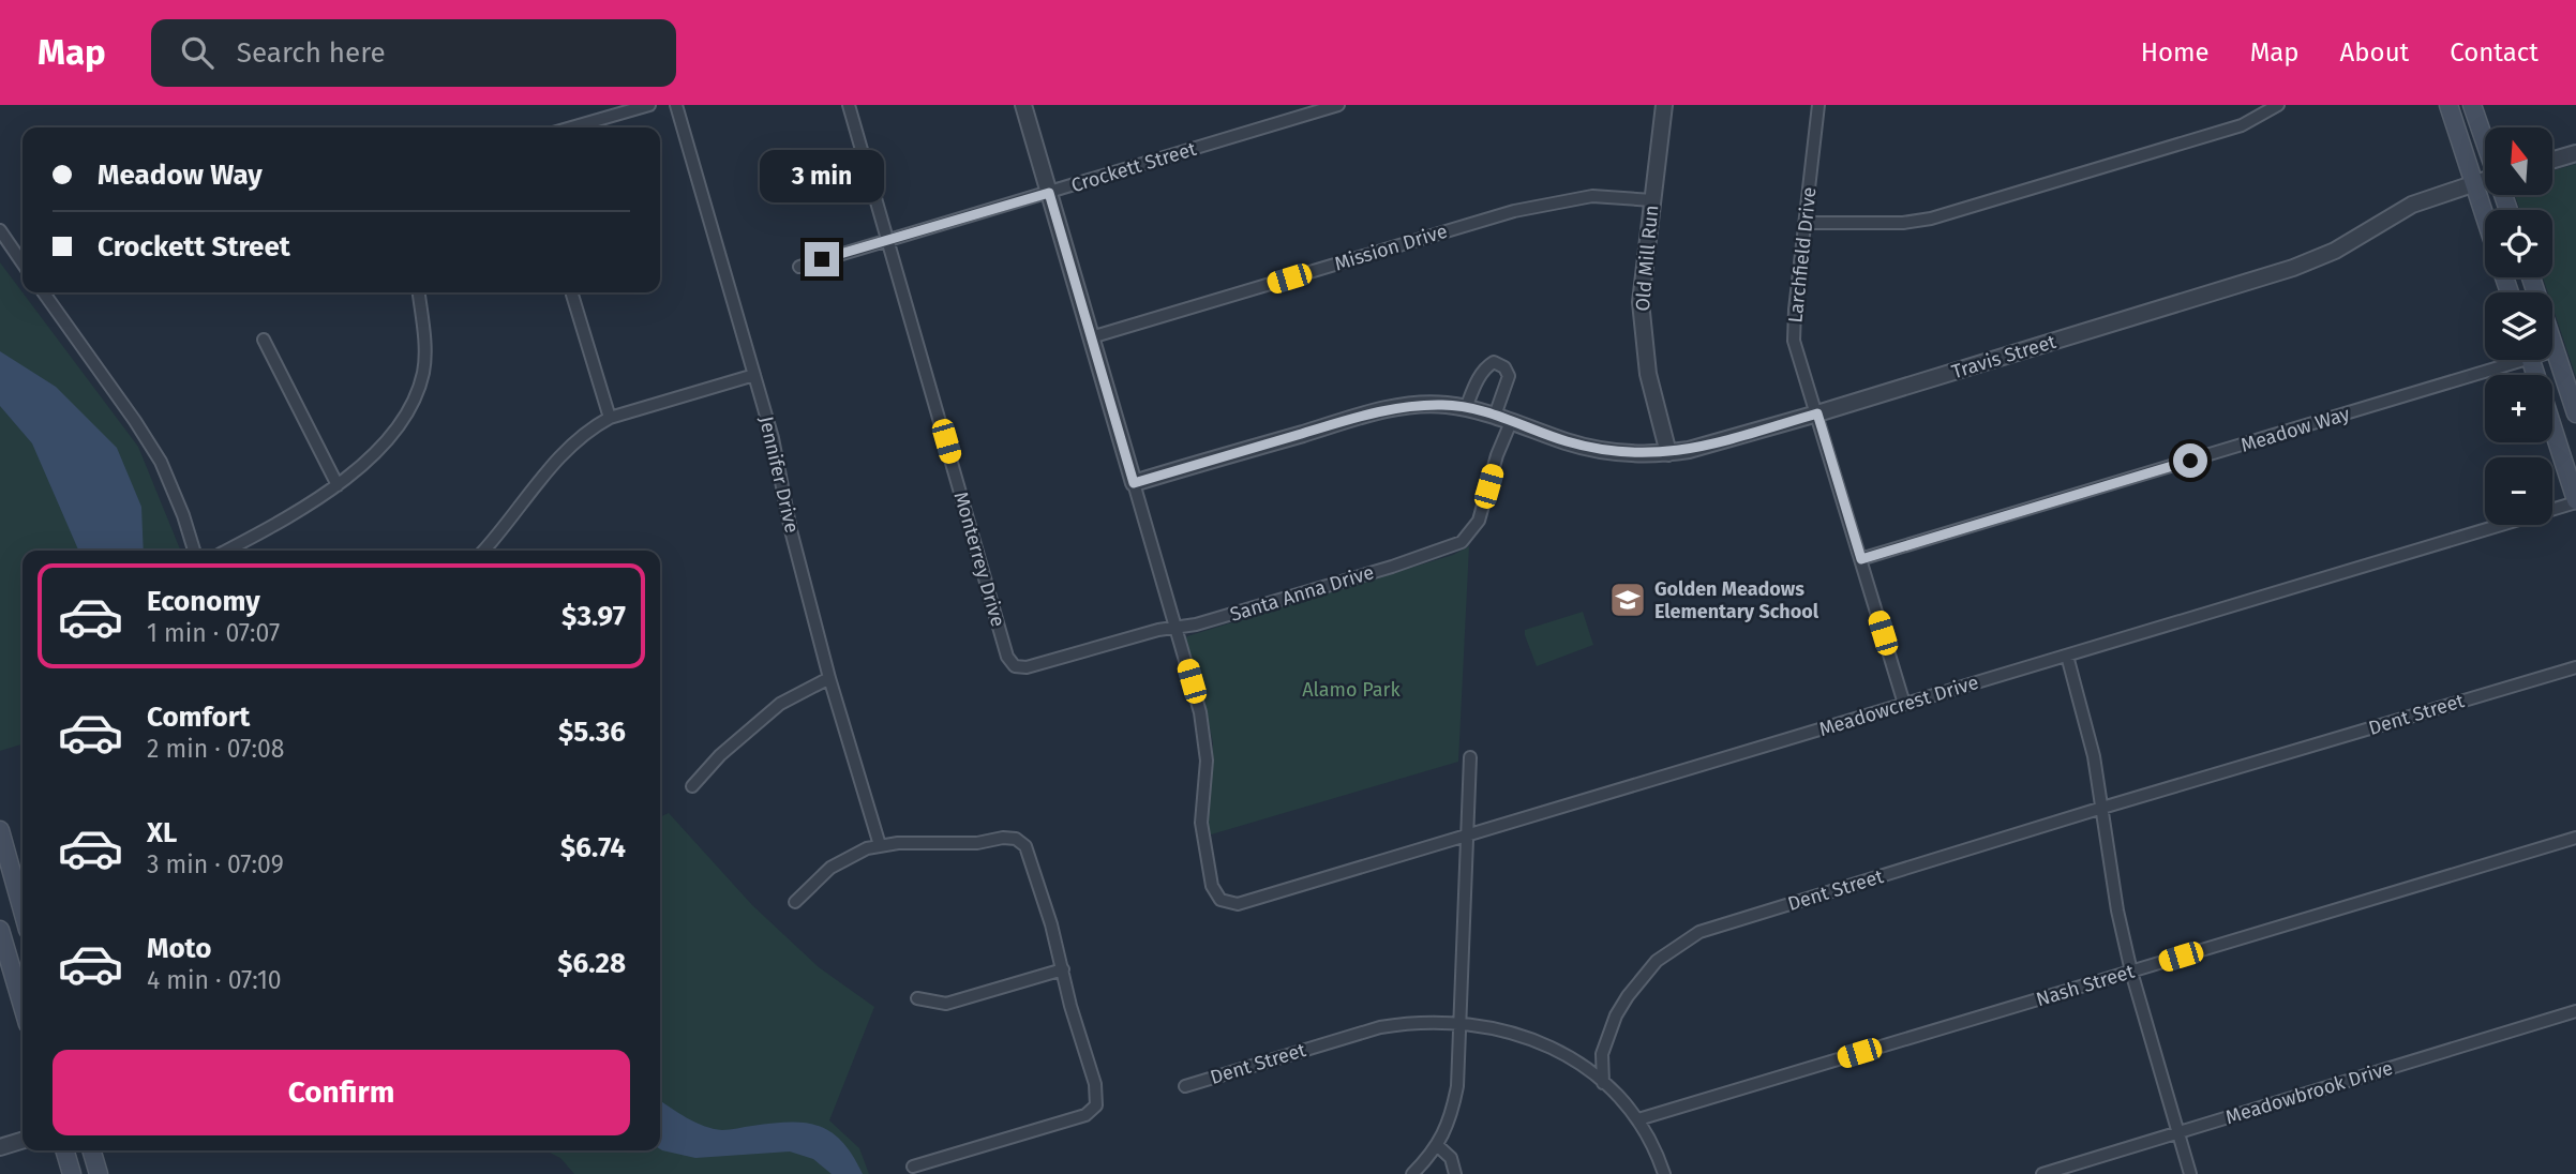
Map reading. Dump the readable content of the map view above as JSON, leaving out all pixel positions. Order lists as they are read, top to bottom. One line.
{"streets":{"street":["Crockett Street","Mission Drive","Larchfield Drive","Old Mill Run","Travis Street","Meadow Way","Jennifer Drive","Monterrey Drive","Santa Anna Drive","Meadowcrest Drive","Dent Street","Nash Street","Meadowbrook Drive"]},"crossings":[["Crockett Street","Monterrey Drive"],["Mission Drive","Old Mill Run"],["Larchfield Drive","Travis Street"],["Larchfield Drive","Meadow Way"],["Larchfield Drive","Meadowcrest Drive"],["Old Mill Run","Travis Street"],["Travis Street","Santa Anna Drive"],["Monterrey Drive","Santa Anna Drive"],["Santa Anna Drive","Meadowcrest Drive"]],"parks":["Alamo Park"],"places":{"school or university":["Golden Meadows Elementary School"]},"north":"top","page":{"header":"Map","search":"Search here","nav":["Home","Map","About","Contact"],"map_buttons":["+","−"],"banner":["Meadow Way","Crockett Street"],"bubble":"3 min","list":[{"name":"Economy","note":"1 min · 07:07","value":"$3.97"},{"name":"Comfort","note":"2 min · 07:08","value":"$5.36"},{"name":"XL","note":"3 min · 07:09","value":"$6.74"},{"name":"Moto","note":"4 min · 07:10","value":"$6.28"}],"buttons":"Confirm"}}
